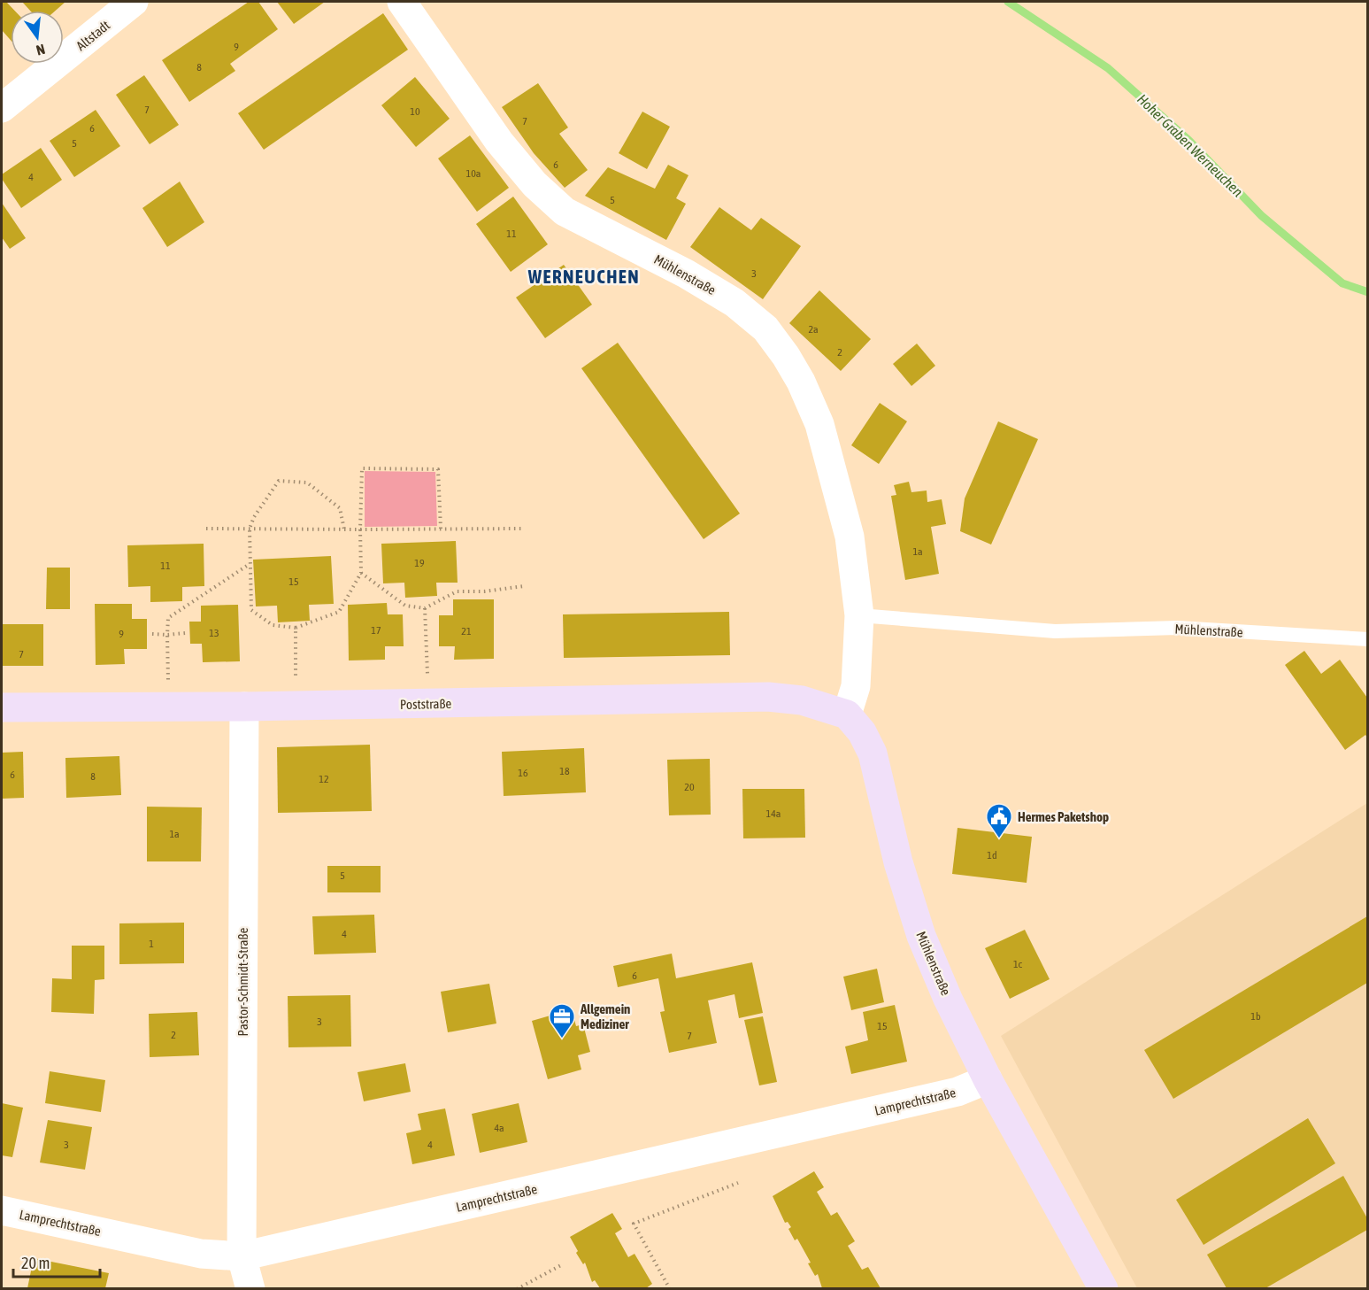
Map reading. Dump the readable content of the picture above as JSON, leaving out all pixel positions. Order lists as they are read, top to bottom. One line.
{"streets":{"main road":["Mühlenstraße","Poststraße"],"street":["Altstadt","Pastor-Schmidt-Straße","Lamprechtstraße"]},"crossings":[["Mühlenstraße","Poststraße"],["Mühlenstraße","Lamprechtstraße"],["Poststraße","Pastor-Schmidt-Straße"],["Pastor-Schmidt-Straße","Lamprechtstraße"]],"districts":["WERNEUCHEN"],"water":["Hoher Graben Werneuchen"],"places":{"public building":["Hermes Paketshop"],"office":["Allgemein Mediziner"]},"house_numbers":["9","8","7","10","7","6","5","6","10a","4","5","11","3","2a","2","1a","19","11","15","17","21","13","9","7","18","16","6","8","12","20","14a","1a","1d","5","4","1","1c","6","1b","3","15","2","7","4a","3","4"],"scale_bar":"20 m","north":"bottom"}
